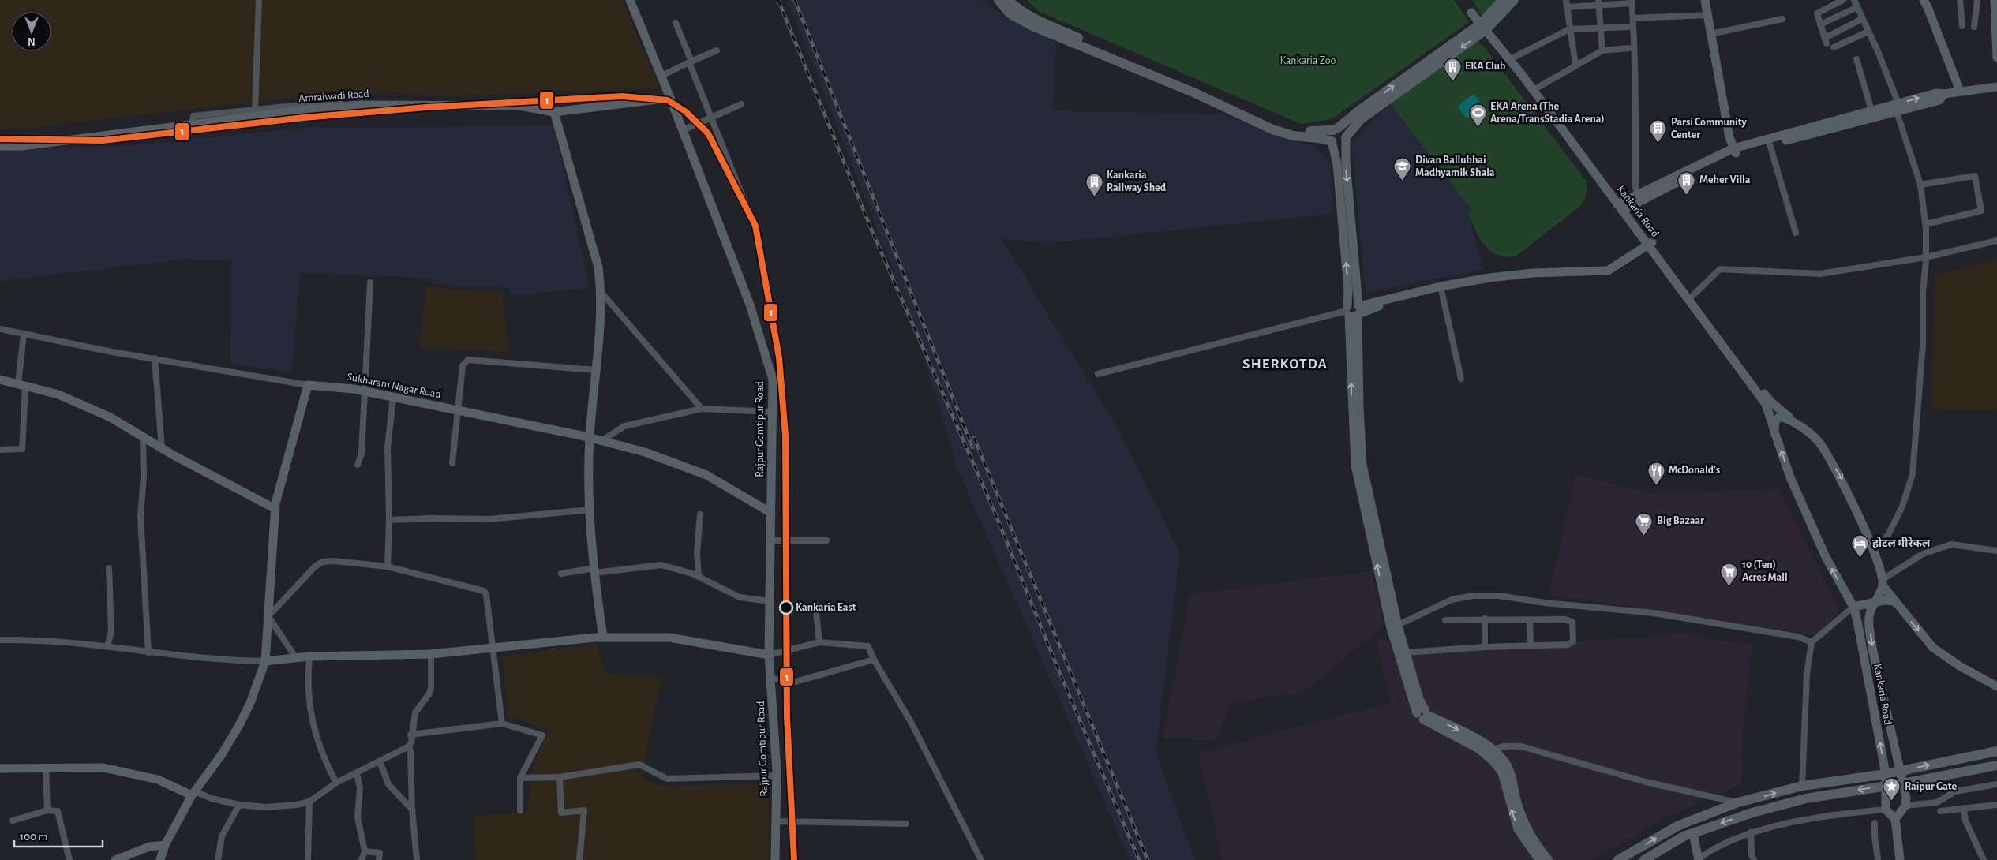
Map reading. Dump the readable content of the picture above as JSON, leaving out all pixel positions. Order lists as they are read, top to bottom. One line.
{"streets":{"main road":["Amraiwadi Road","Kankaria Road","Sukharam Nagar Road","Rajpur Gomtipur Road"]},"crossings":[["Amraiwadi Road","Rajpur Gomtipur Road"],["Sukharam Nagar Road","Rajpur Gomtipur Road"]],"districts":["SHERKOTDA"],"parks":["Kankaria Zoo"],"places":{"building":["EKA Club","Parsi Community Center","Meher Villa","Kankaria Railway Shed"],"sports":["EKA Arena (The Arena/TransStadia Arena)"],"school or university":["Divan Ballubhai Madhyamik Shala"],"restaurant":["McDonald's"],"supermarket":["Big Bazaar","10 (Ten) Acres Mall"],"hotel":["होटल मीरेकल"],"other":["Kankaria East"],"place":["Raipur Gate"]},"lines":["transit line 1"],"scale_bar":"100 m","north":"bottom"}
